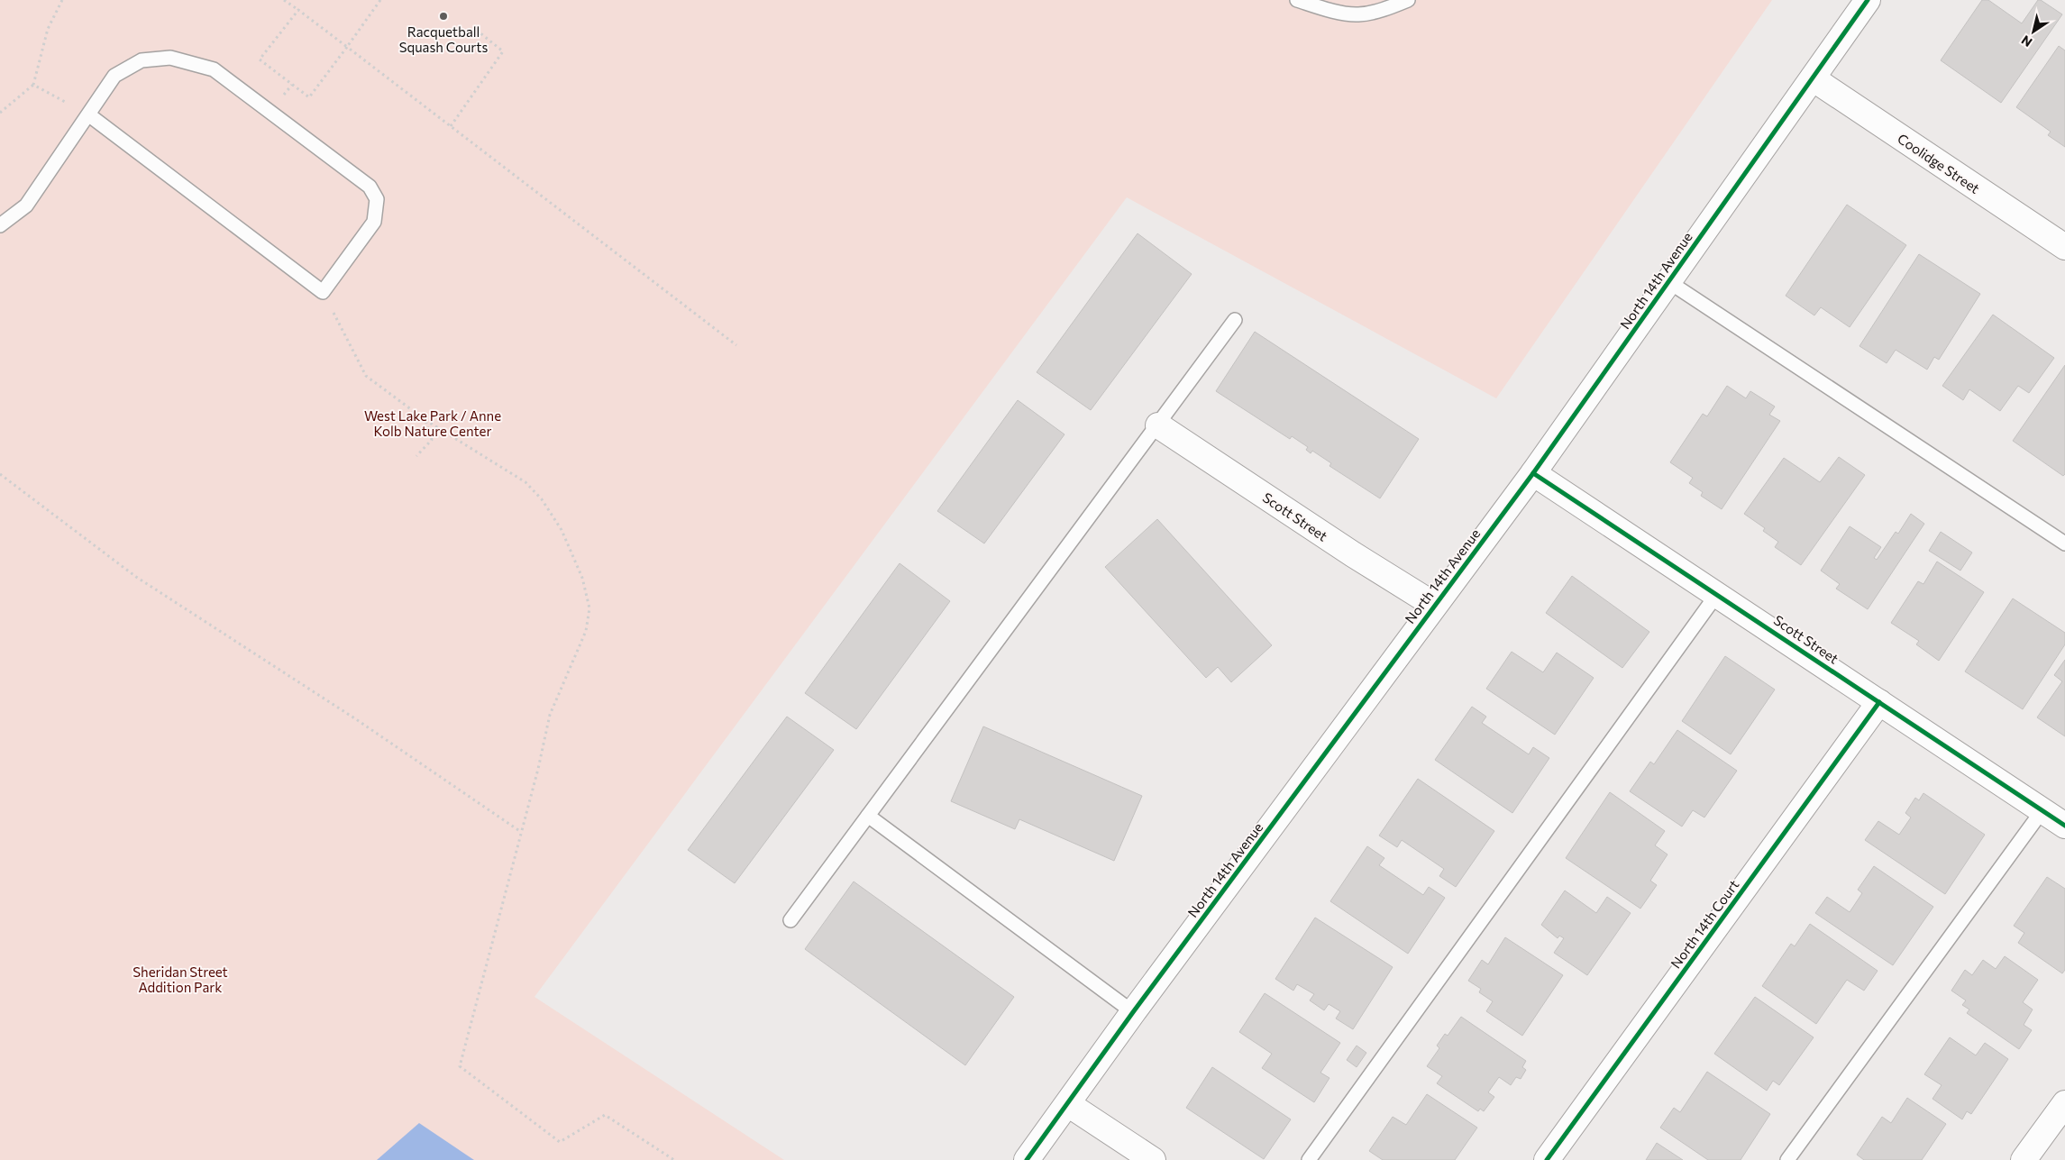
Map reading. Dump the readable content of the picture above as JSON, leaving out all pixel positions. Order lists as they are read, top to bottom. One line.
{"streets":{"street":["Coolidge Street","North 14th Avenue","Scott Street","North 14th Court"]},"crossings":[["Coolidge Street","North 14th Avenue"],["North 14th Avenue","Scott Street"],["Scott Street","North 14th Court"]],"parks":["West Lake Park / Anne Kolb Nature Center","Sheridan Street Addition Park"],"places":["Racquetball Squash Courts"],"north":"bottom left"}
